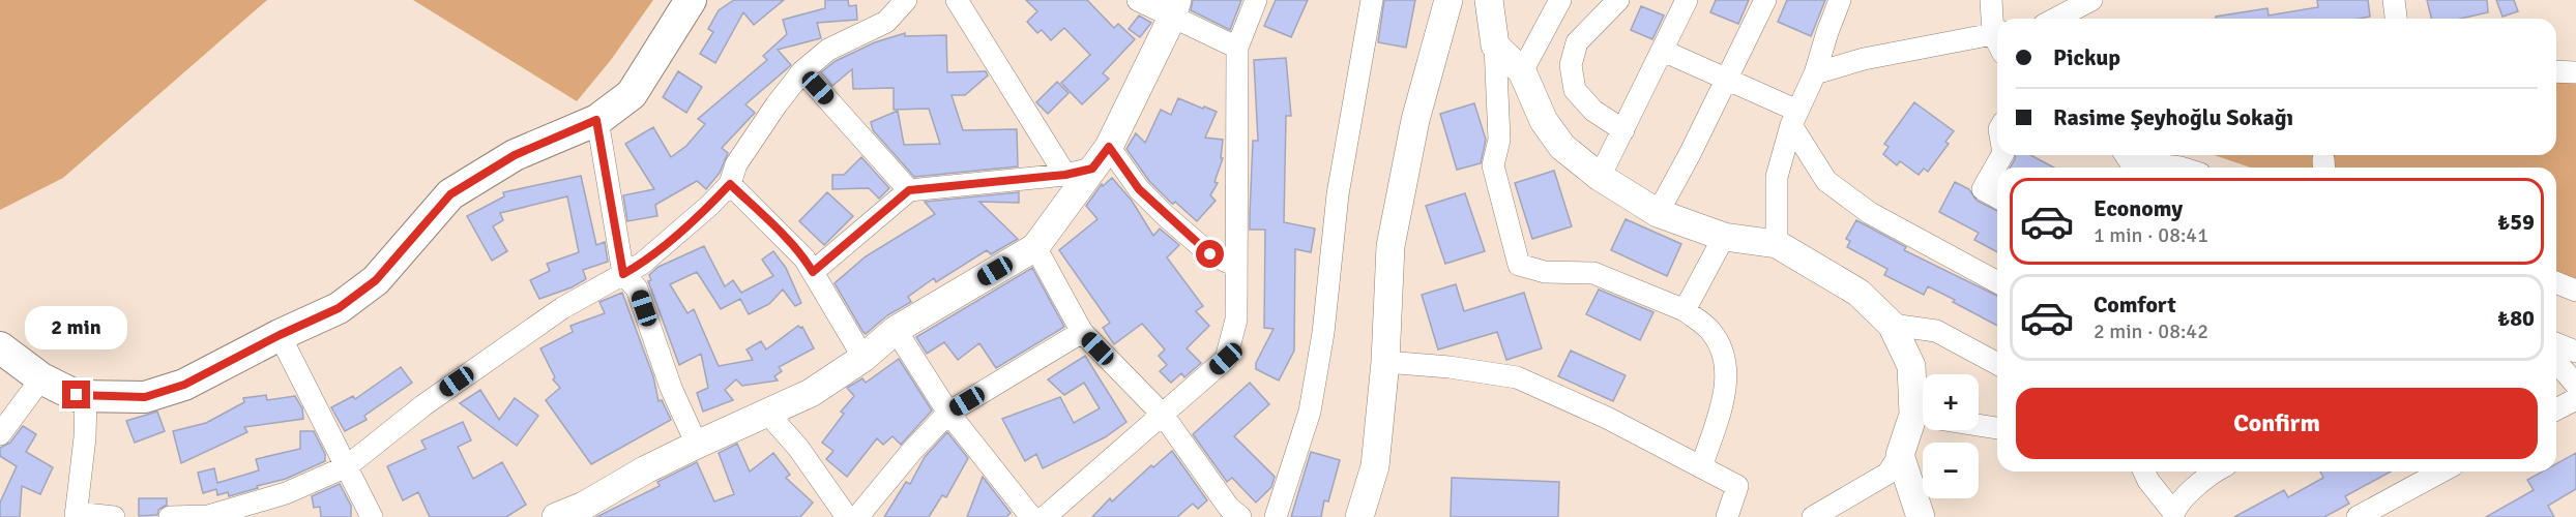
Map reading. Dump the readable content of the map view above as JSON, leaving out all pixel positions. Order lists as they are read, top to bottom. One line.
{"page":{"banner":["Pickup","Rasime Şeyhoğlu Sokağı"],"list":[{"name":"Economy","note":"1 min · 08:41","value":"₺59"},{"name":"Comfort","note":"2 min · 08:42","value":"₺80"}],"bubble":"2 min","map_buttons":["+","−"],"buttons":"Confirm"}}
